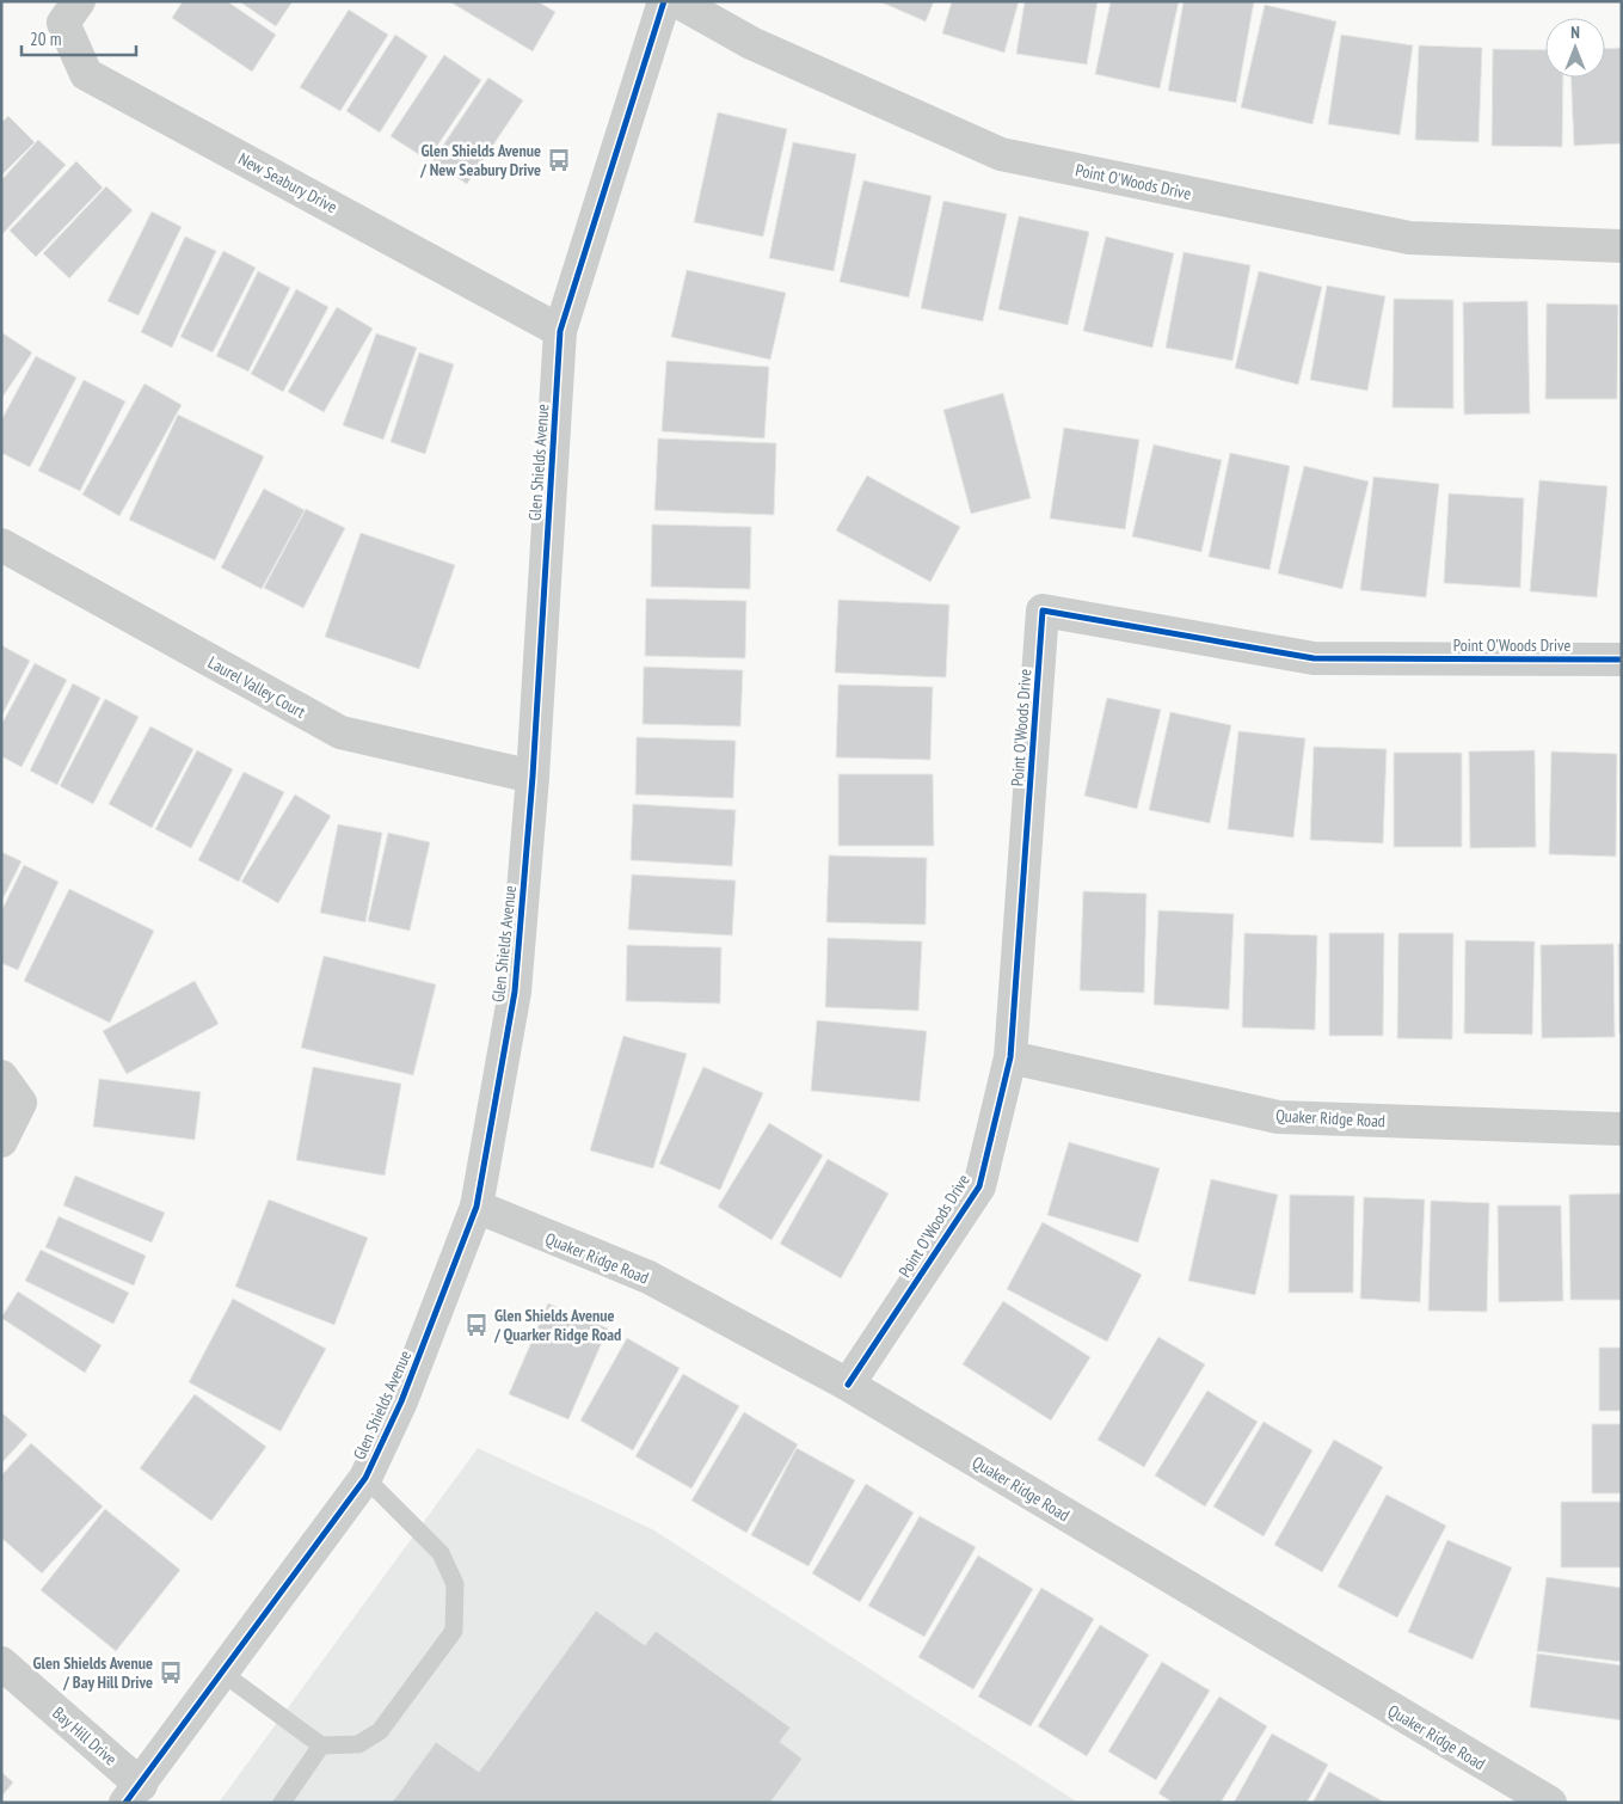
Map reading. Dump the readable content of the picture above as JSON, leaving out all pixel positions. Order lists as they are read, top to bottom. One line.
{"streets":{"street":["Point O'Woods Drive","New Seabury Drive","Glen Shields Avenue","Laurel Valley Court","Quaker Ridge Road","Bay Hill Drive"]},"crossings":[["Point O'Woods Drive","Quaker Ridge Road"],["New Seabury Drive","Glen Shields Avenue"],["Glen Shields Avenue","Laurel Valley Court"],["Glen Shields Avenue","Quaker Ridge Road"],["Glen Shields Avenue","Bay Hill Drive"]],"places":{"bus stop":["Glen Shields Avenue / New Seabury Drive","Glen Shields Avenue / Quarker Ridge Road","Glen Shields Avenue / Bay Hill Drive"]},"scale_bar":"20 m","north":"top"}
